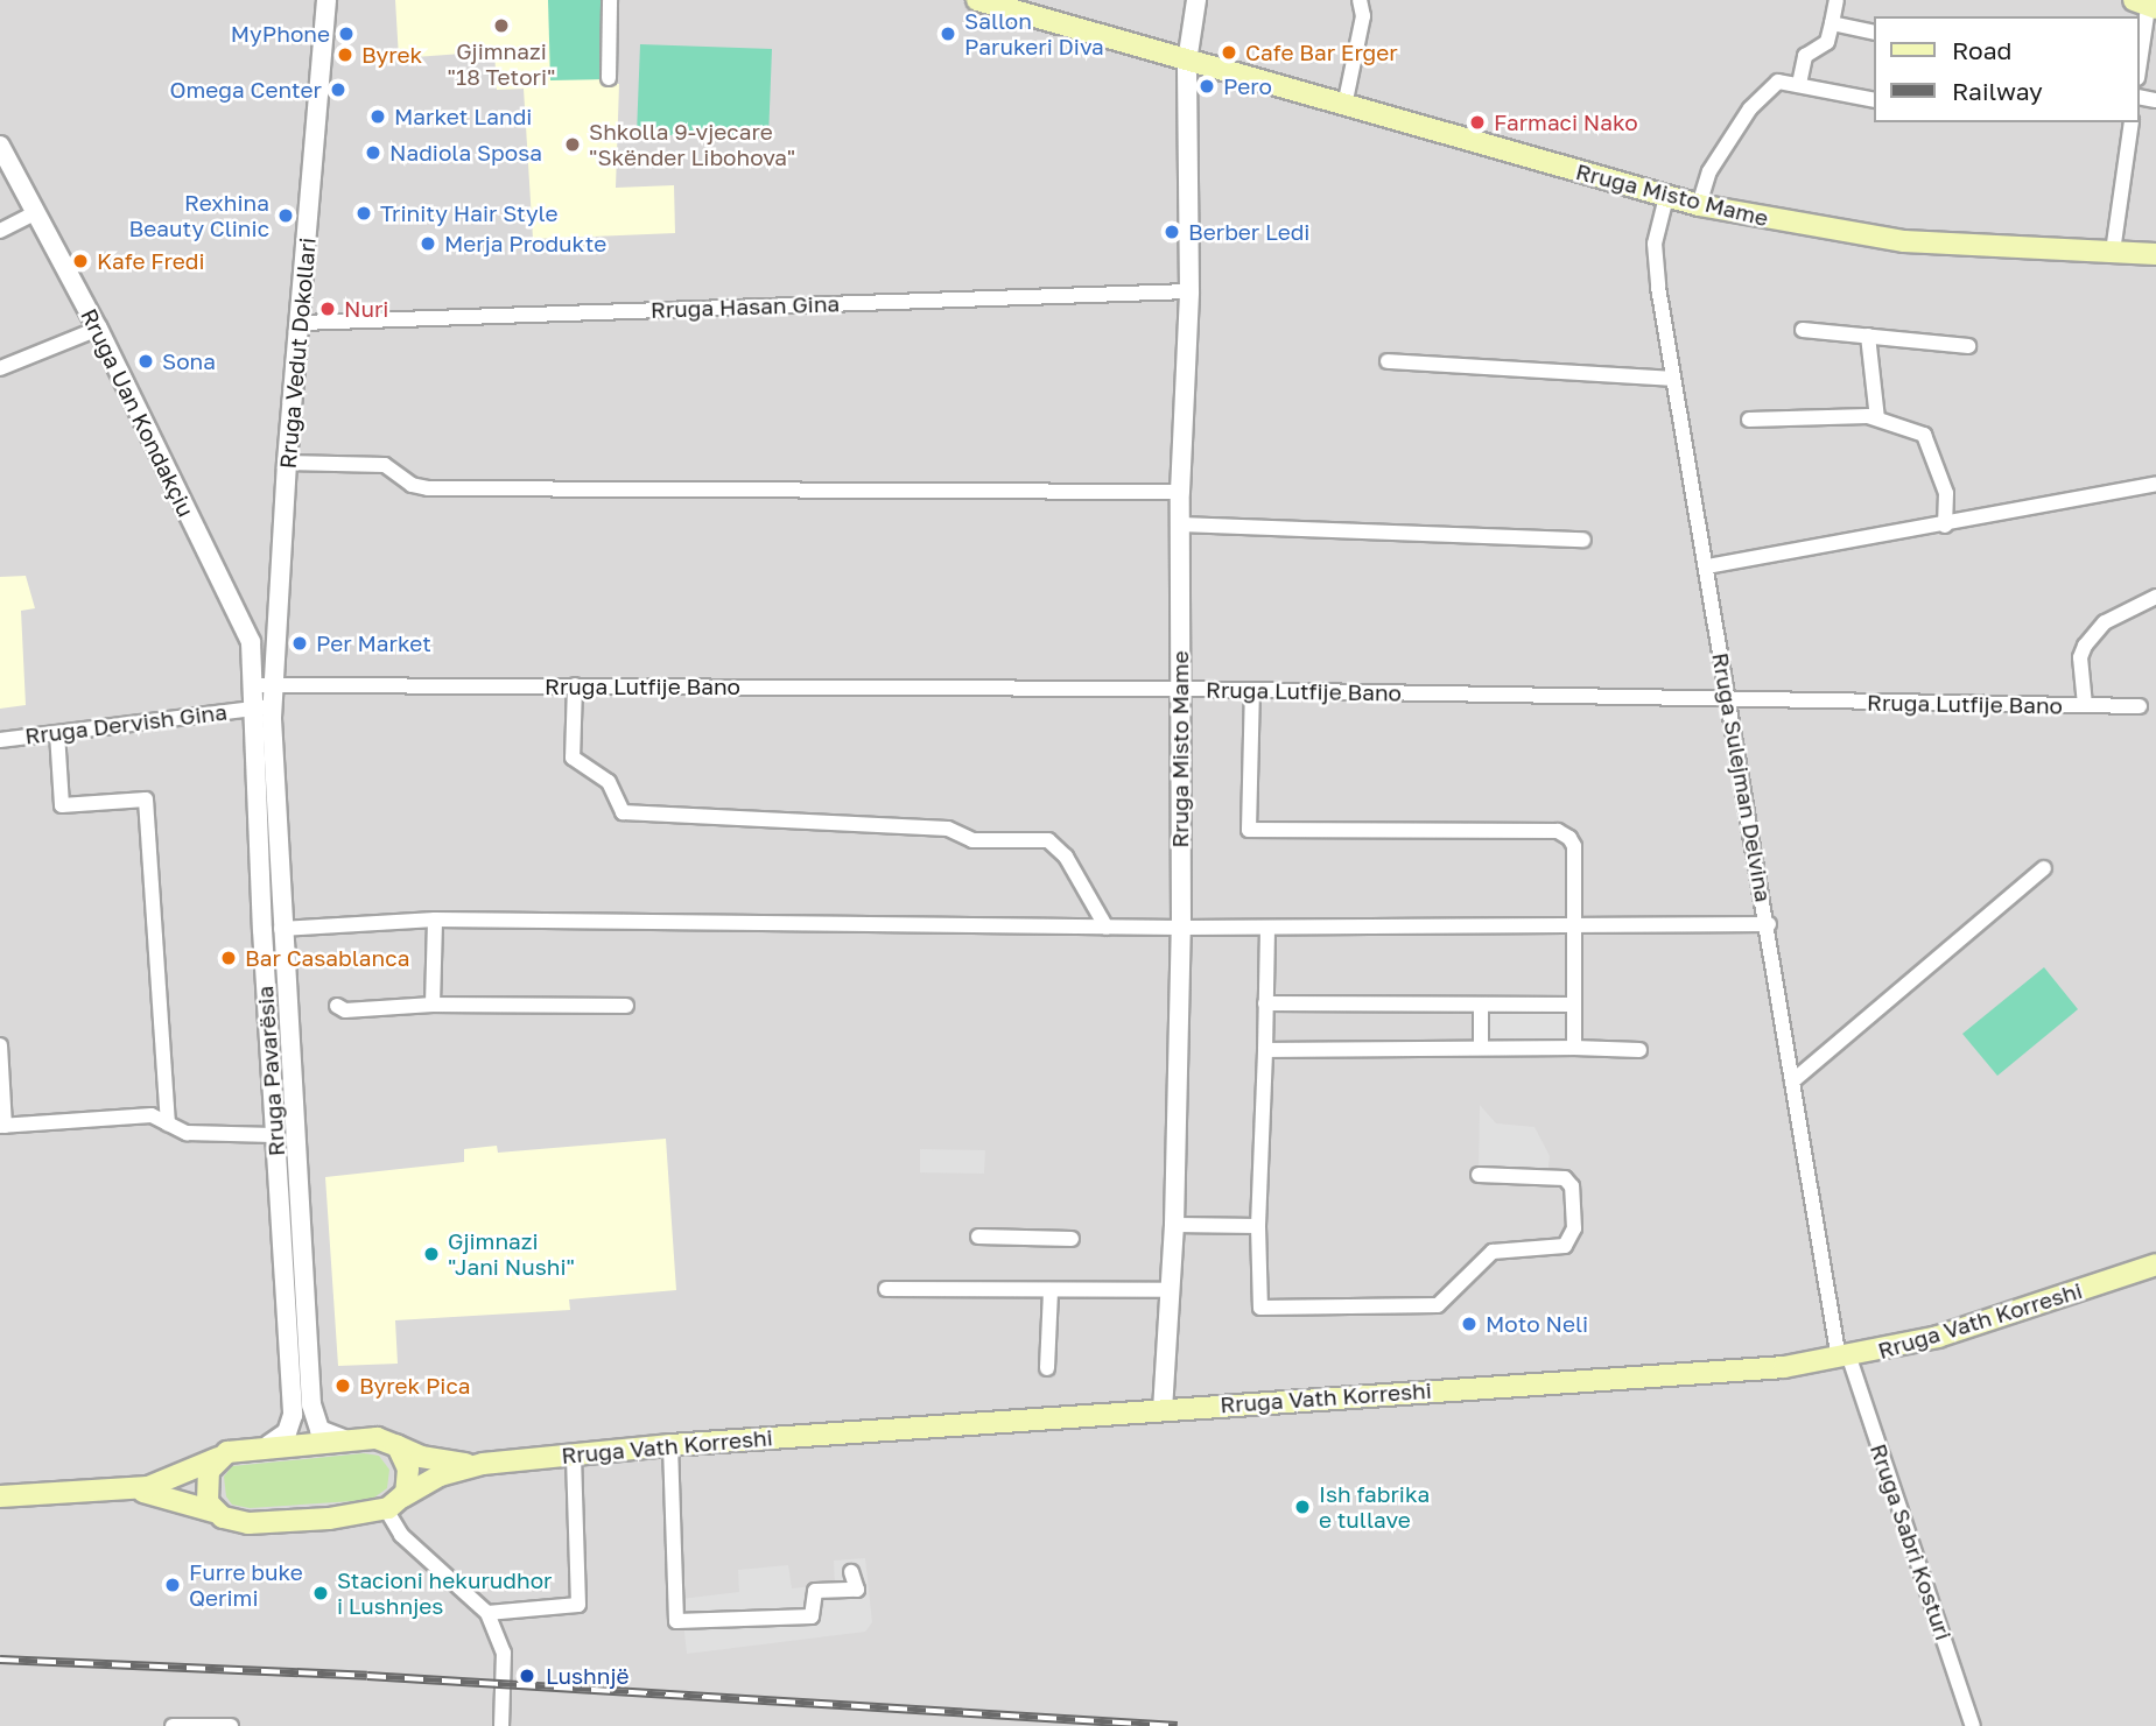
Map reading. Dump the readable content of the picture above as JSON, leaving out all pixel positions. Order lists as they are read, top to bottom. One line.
{"streets":{"main road":["Rruga Misto Mame","Rruga Vath Korreshi"],"street":["Rruga Hasan Gina","Rruga Vedut Dokollari","Rruga Uan Kondakçiu","Rruga Lutfije Bano","Rruga Dervish Gina","Rruga Sulejman Delvina","Rruga Pavarësia","Rruga Sabri Kosturi"]},"crossings":[["Rruga Misto Mame","Rruga Hasan Gina"],["Rruga Misto Mame","Rruga Lutfije Bano"],["Rruga Misto Mame","Rruga Sulejman Delvina"],["Rruga Misto Mame","Rruga Vath Korreshi"],["Rruga Hasan Gina","Rruga Vedut Dokollari"],["Rruga Vedut Dokollari","Rruga Uan Kondakçiu"],["Rruga Vedut Dokollari","Rruga Lutfije Bano"],["Rruga Vedut Dokollari","Rruga Pavarësia"],["Rruga Uan Kondakçiu","Rruga Lutfije Bano"],["Rruga Uan Kondakçiu","Rruga Pavarësia"],["Rruga Lutfije Bano","Rruga Sulejman Delvina"],["Rruga Lutfije Bano","Rruga Pavarësia"],["Rruga Dervish Gina","Rruga Pavarësia"],["Rruga Sulejman Delvina","Rruga Vath Korreshi"],["Rruga Sulejman Delvina","Rruga Sabri Kosturi"],["Rruga Pavarësia","Rruga Vath Korreshi"],["Rruga Vath Korreshi","Rruga Sabri Kosturi"]],"places":["Gjimnazi \"18 Tetori\"","MyPhone","Sallon Parukeri Diva","Cafe Bar Erger","Byrek","Pero","Omega Center","Market Landi","Farmaci Nako","Shkolla 9-vjecare \"Skënder Libohova\"","Nadiola Sposa","Trinity Hair Style","Rexhina Beauty Clinic","Berber Ledi","Merja Produkte","Kafe Fredi","Nuri","Sona","Per Market","Bar Casablanca","Gjimnazi \"Jani Nushi\"","Moto Neli","Byrek Pica","Ish fabrika e tullave","Furre buke Qerimi","Stacioni hekurudhor i Lushnjes","Lushnjë"],"legend":["Road","Railway"]}
